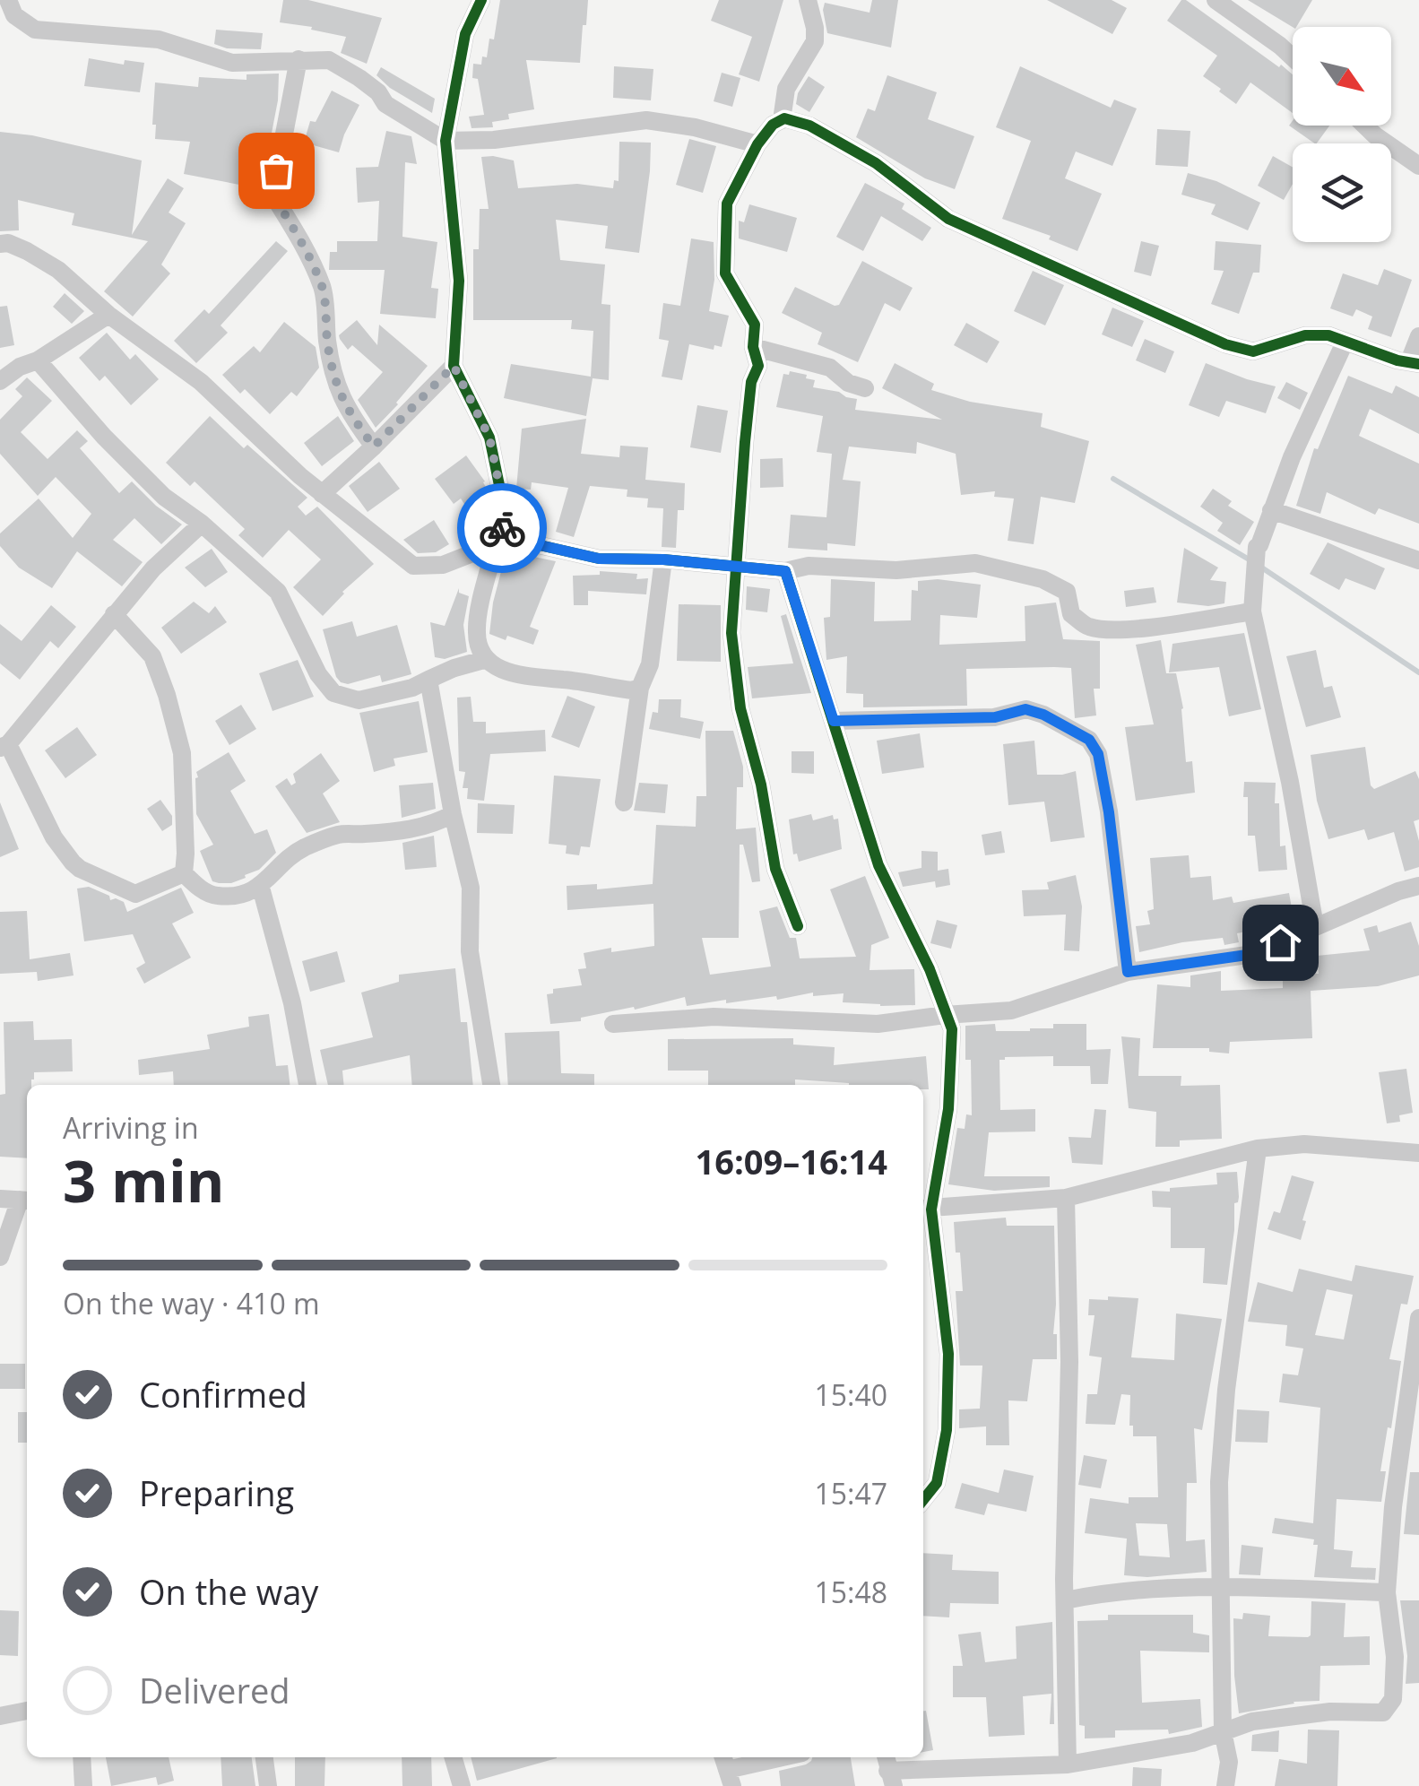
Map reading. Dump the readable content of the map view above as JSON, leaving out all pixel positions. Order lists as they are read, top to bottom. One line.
{"north":"bottom right","page":{"heading":["3 min","Arriving in","16:09–16:14"],"bar":"On the way · 410 m","list":[["Confirmed","15:40"],["Preparing","15:47"],["On the way","15:48"],"Delivered"]}}
